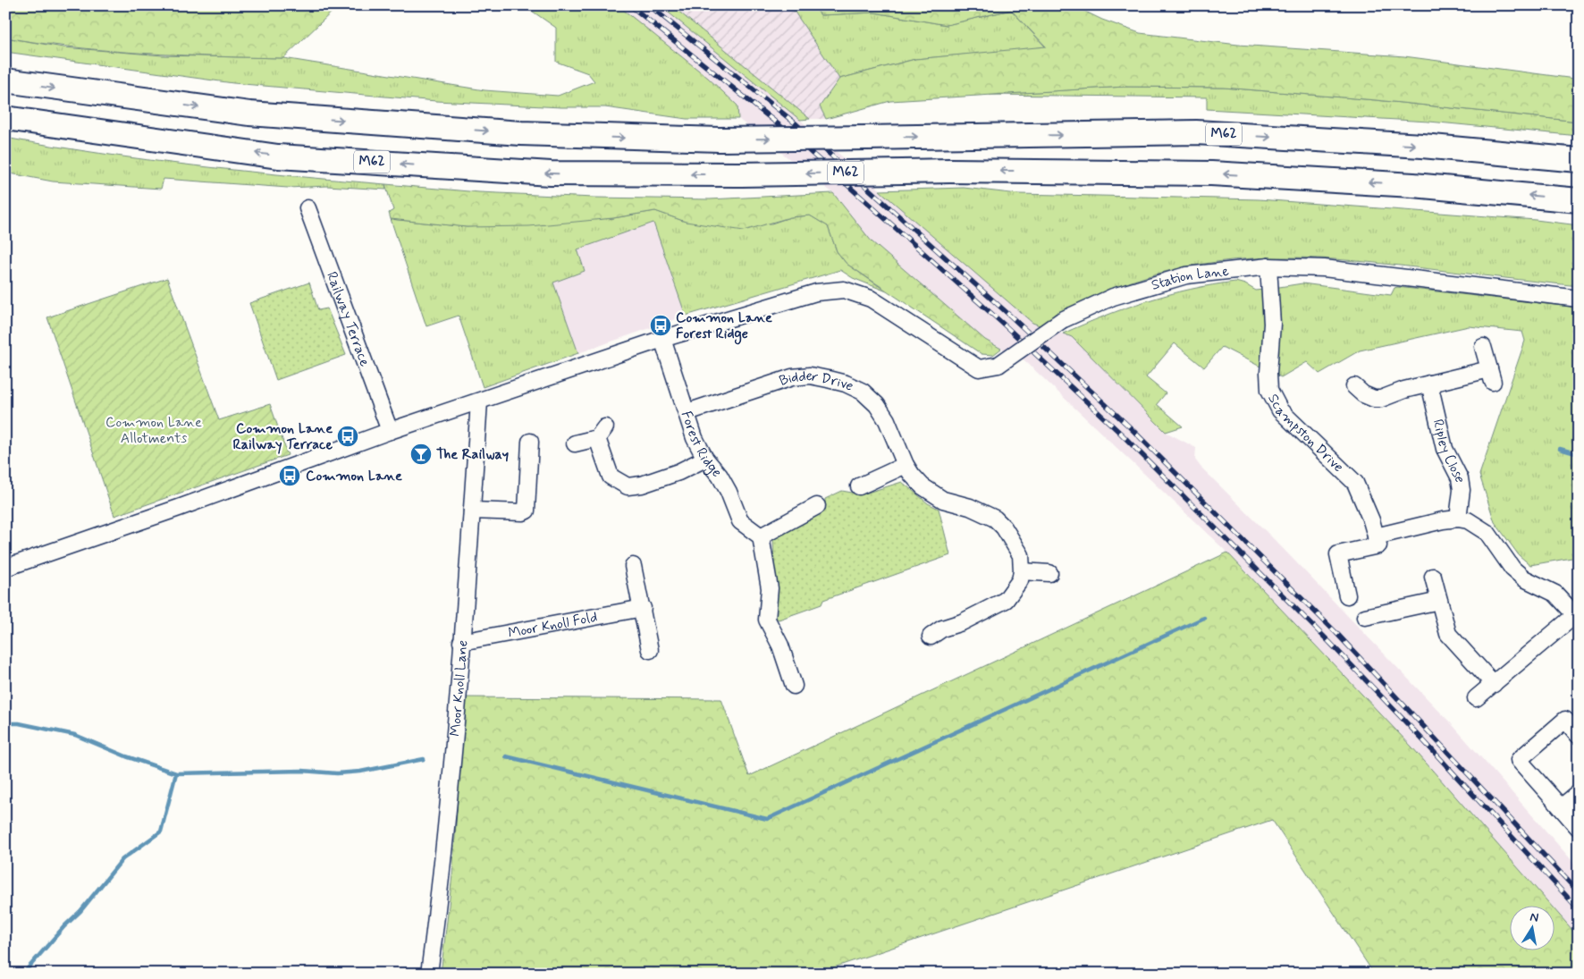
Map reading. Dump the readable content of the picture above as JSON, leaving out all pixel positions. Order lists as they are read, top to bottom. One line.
{"streets":{"highway":["M62"],"street":["Station Lane","Railway Terrace","Bidder Drive","Scampston Drive","Forest Ridge","Ripley Close","Moor Knoll Fold","Moor Knoll Lane"]},"crossings":[["Station Lane","Scampston Drive"],["Station Lane","Forest Ridge"],["Bidder Drive","Forest Ridge"],["Moor Knoll Fold","Moor Knoll Lane"]],"parks":["Common Lane Allotments"],"places":{"bus stop":["Common Lane Forest Ridge","Common Lane Railway Terrace","Common Lane"],"bar":["The Railway"]},"north":"top"}
